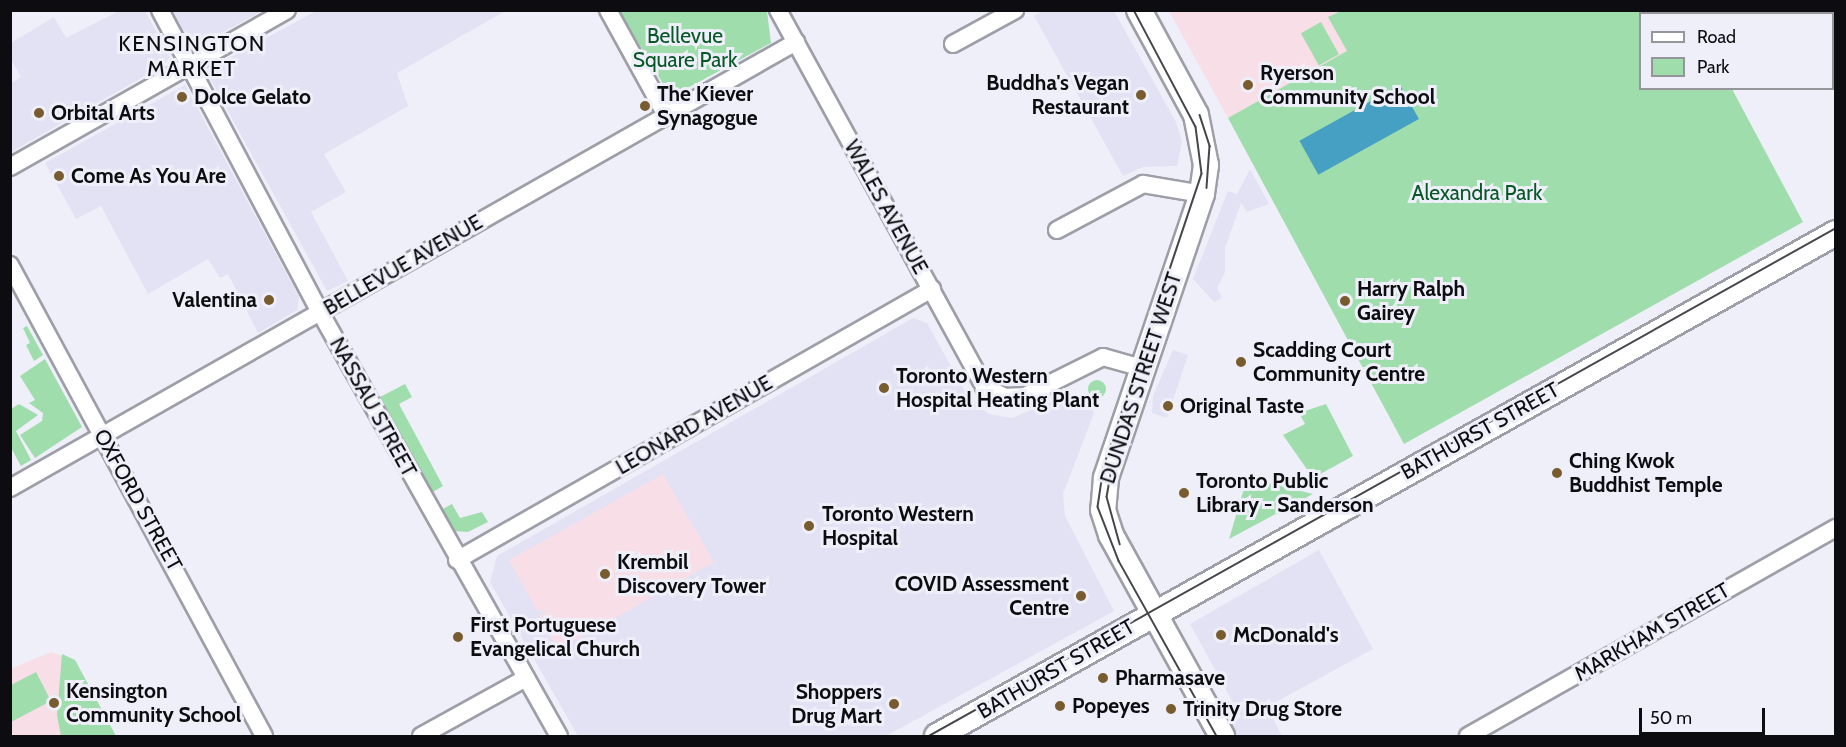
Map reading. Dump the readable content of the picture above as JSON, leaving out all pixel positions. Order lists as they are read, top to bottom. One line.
{"streets":{"main road":["DUNDAS STREET WEST","BATHURST STREET"],"street":["WALES AVENUE","BELLEVUE AVENUE","NASSAU STREET","LEONARD AVENUE","OXFORD STREET","MARKHAM STREET"]},"crossings":[["WALES AVENUE","BELLEVUE AVENUE"],["WALES AVENUE","DUNDAS STREET WEST"],["WALES AVENUE","LEONARD AVENUE"],["BELLEVUE AVENUE","NASSAU STREET"],["BELLEVUE AVENUE","OXFORD STREET"],["DUNDAS STREET WEST","BATHURST STREET"],["NASSAU STREET","LEONARD AVENUE"]],"districts":["KENSINGTON MARKET"],"parks":["Bellevue Square Park","Alexandra Park"],"places":["Ryerson Community School","Buddha's Vegan Restaurant","Dolce Gelato","The Kiever Synagogue","Orbital Arts","Come As You Are","Valentina","Harry Ralph Gairey","Scadding Court Community Centre","Toronto Western Hospital Heating Plant","Original Taste","Ching Kwok Buddhist Temple","Toronto Public Library - Sanderson","Toronto Western Hospital","Krembil Discovery Tower","COVID Assessment Centre","McDonald's","First Portuguese Evangelical Church","Pharmasave","Kensington Community School","Shoppers Drug Mart","Popeyes","Trinity Drug Store"],"legend":["Road","Park"],"scale_bar":"50 m"}
